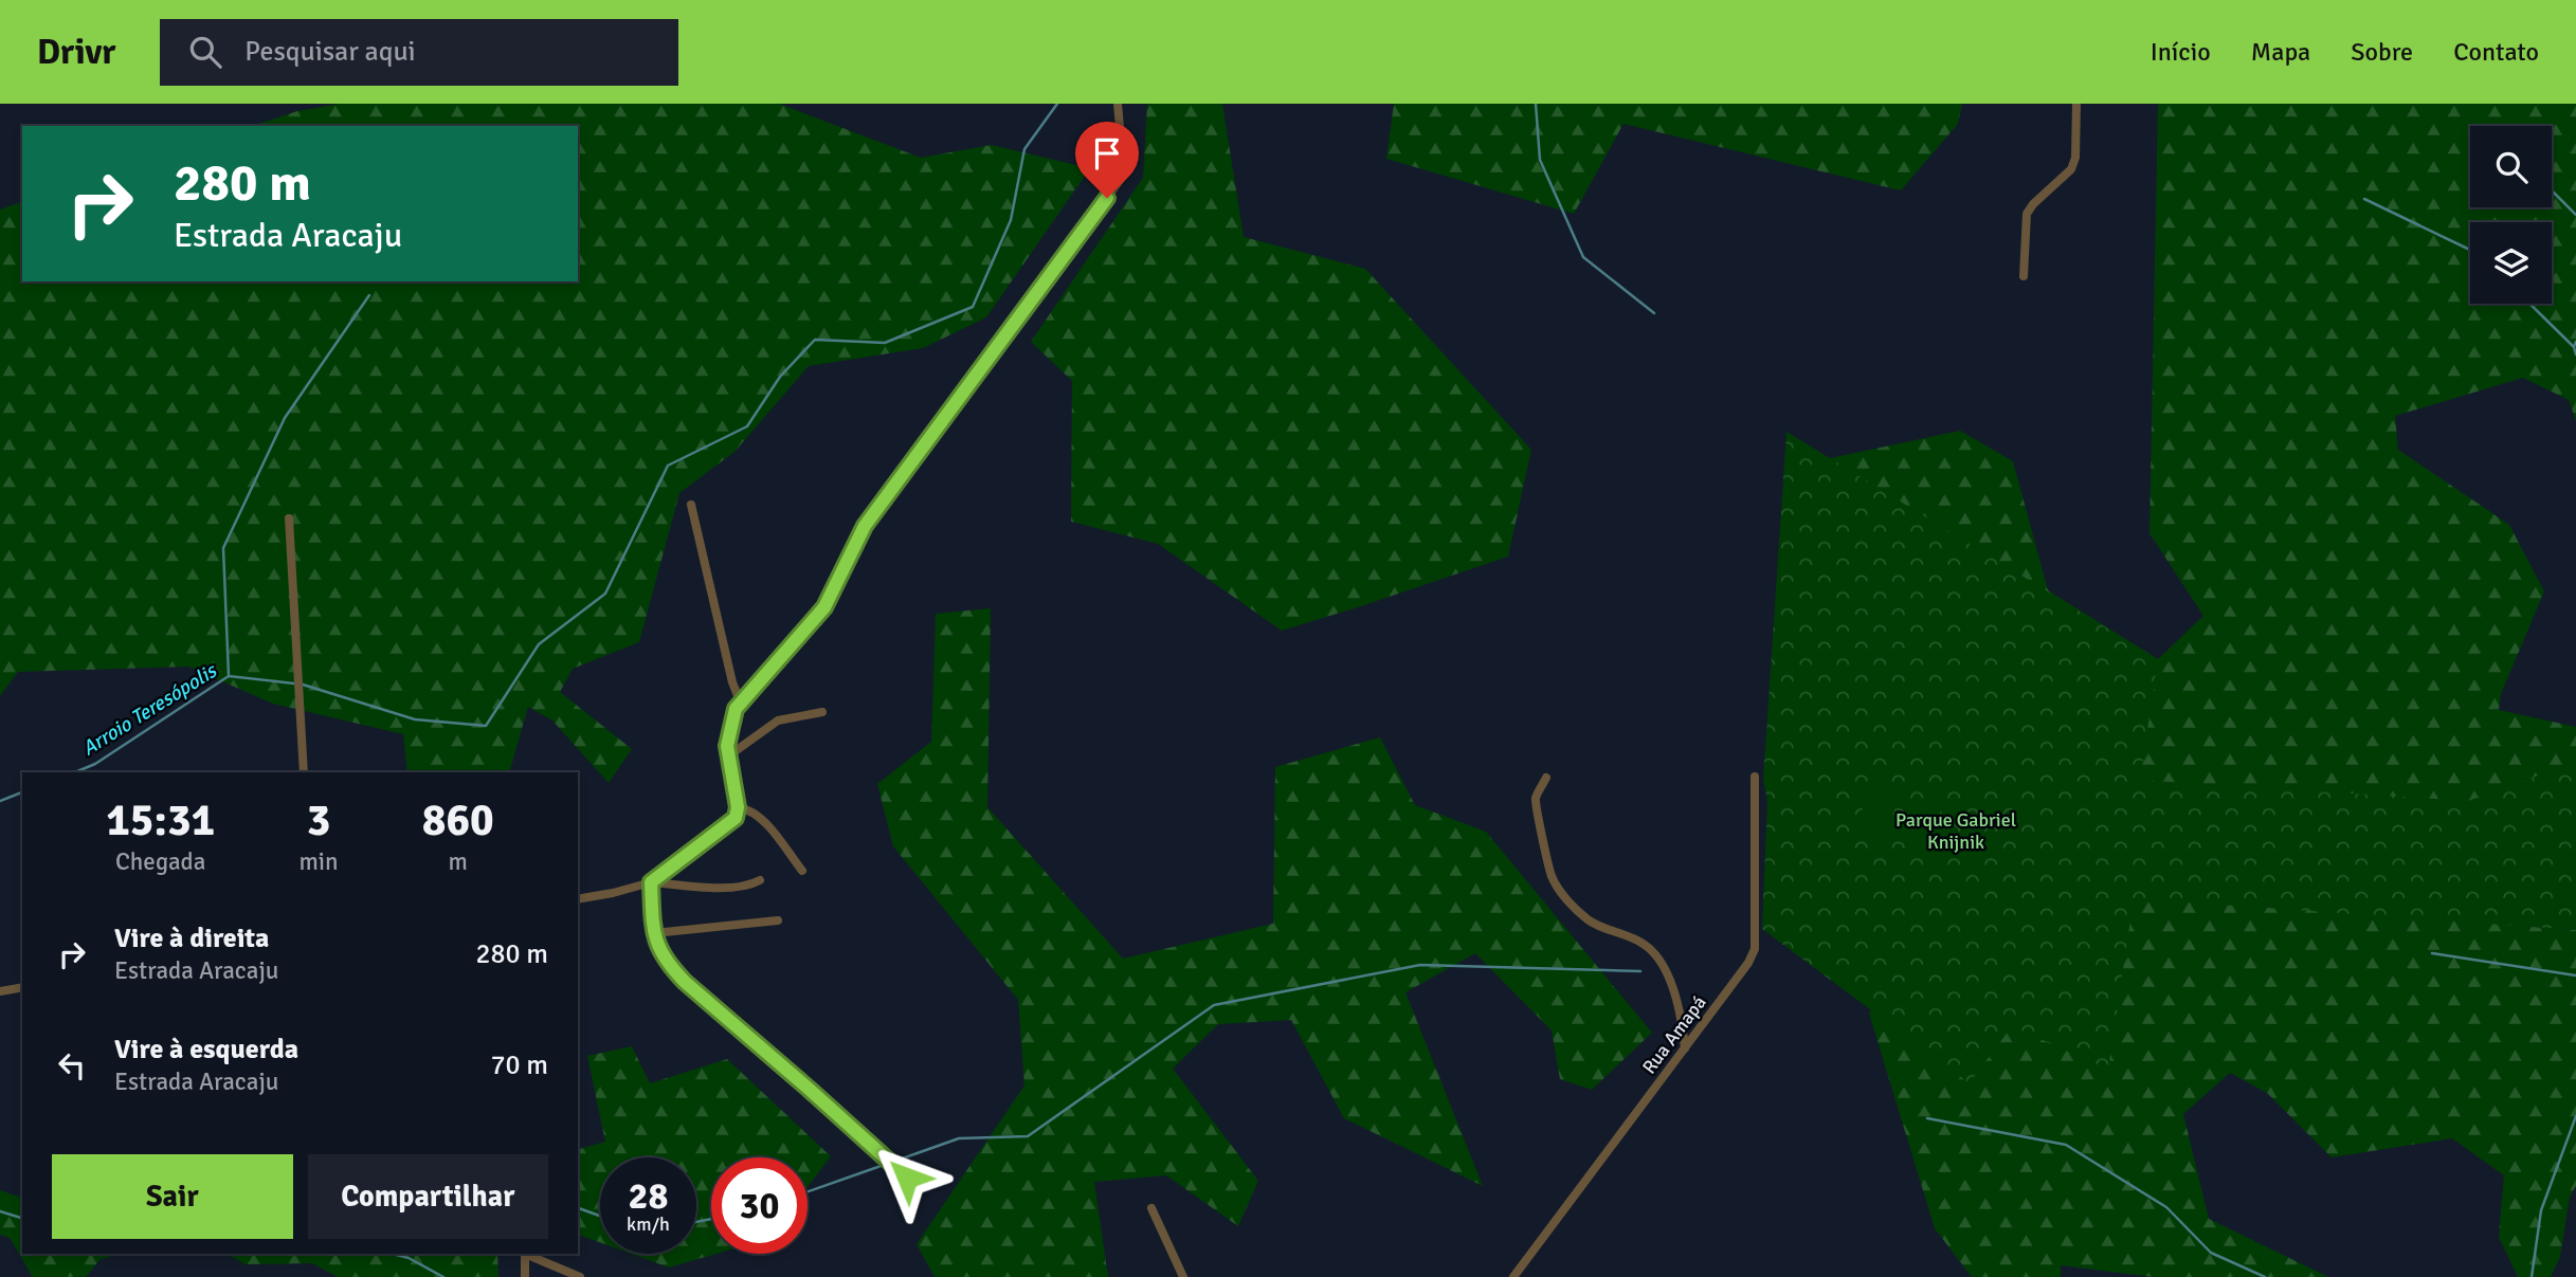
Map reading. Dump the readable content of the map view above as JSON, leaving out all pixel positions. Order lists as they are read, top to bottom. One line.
{"streets":{"street":["Rua Amapá"]},"water":["Arroio Teresópolis"],"parks":["Parque Gabriel Knijnik"],"page":{"header":"Drivr","search":"Pesquisar aqui","nav":["Início","Mapa","Sobre","Contato"],"turn":["280 m","Estrada Aracaju"],"eta":["15:31","Chegada","3","min","860","m"],"list":[{"name":"Vire à direita","note":"Estrada Aracaju","value":"280 m"},{"name":"Vire à esquerda","note":"Estrada Aracaju","value":"70 m"}],"buttons":["Sair","Compartilhar"],"speed":"28 km/h","limit":"30"}}
